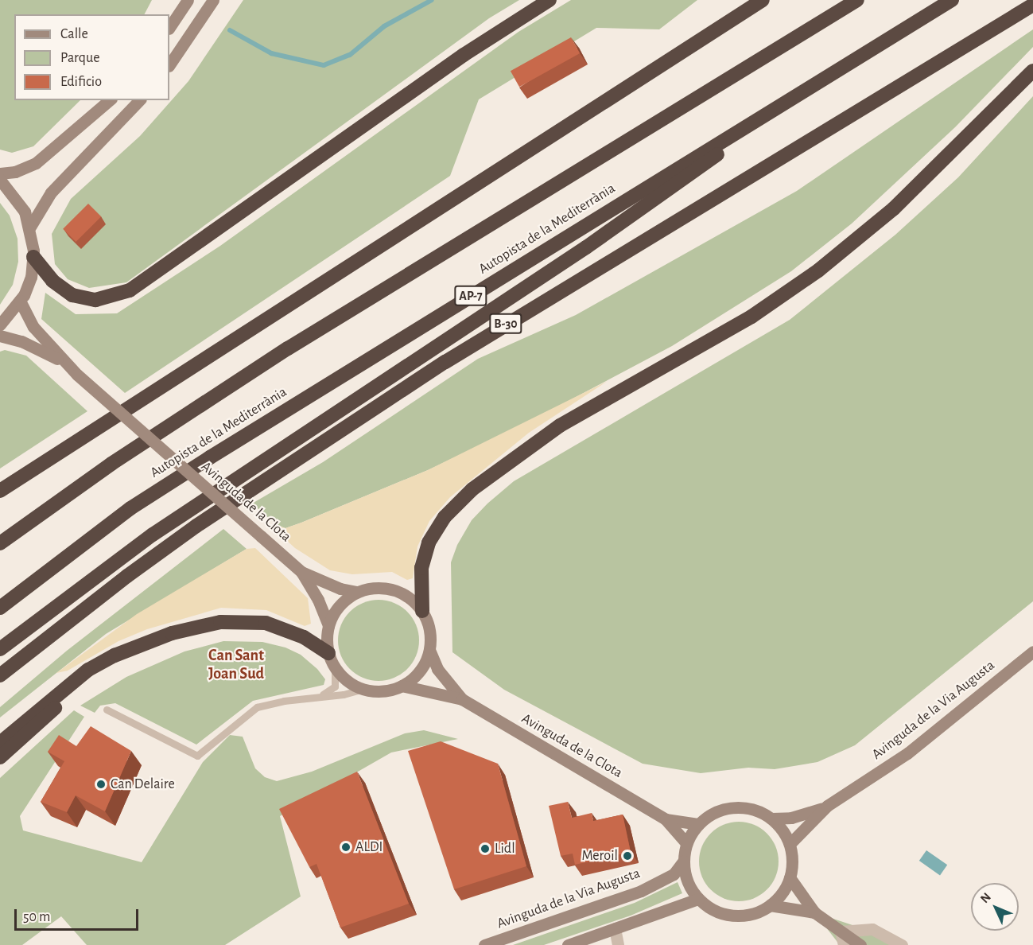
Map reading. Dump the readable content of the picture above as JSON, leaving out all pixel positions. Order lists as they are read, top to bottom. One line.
{"streets":{"highway":["Autopista de la Mediterrània","AP-7","B-30"],"street":["Avinguda de la Clota","Avinguda de la Via Augusta"]},"crossings":[["Avinguda de la Clota","Avinguda de la Via Augusta"]],"districts":["Can Sant Joan Sud"],"places":["Can Delaire","ALDI","Lidl","Meroil"],"legend":["Calle","Parque","Edificio"],"scale_bar":"50 m","north":"top left"}
